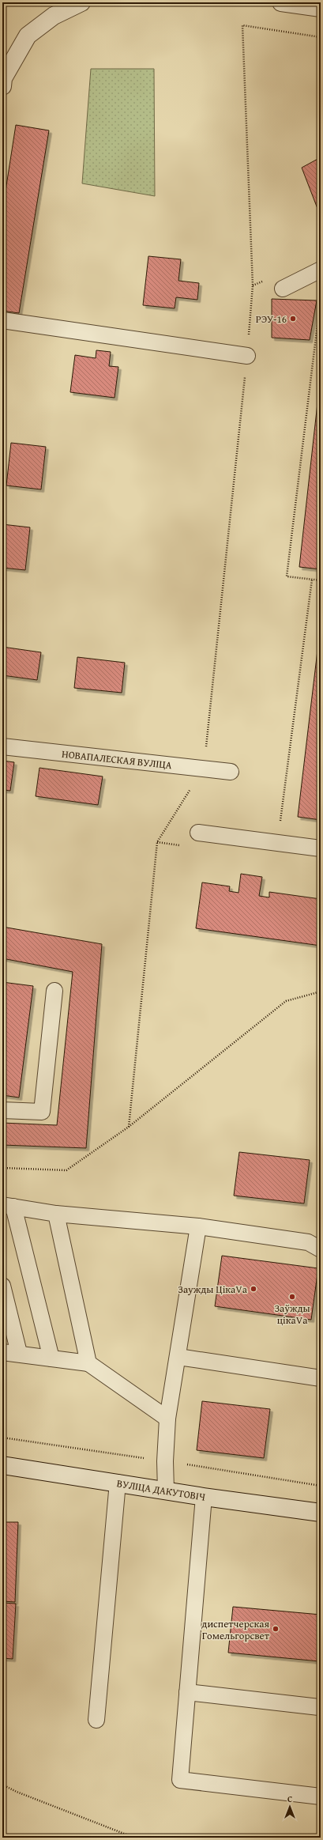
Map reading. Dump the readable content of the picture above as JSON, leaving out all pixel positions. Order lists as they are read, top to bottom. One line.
{"streets":{"main road":["ВУЛІЦА ДАКУТОВІЧ"],"lane":["НОВАПАЛЕСКАЯ ВУЛІЦА"]},"places":["РЭУ-16","Заужды ЦікаVа","Заўжды цікаVа","диспетчерская Гомельгорсвет"],"north":"top"}
